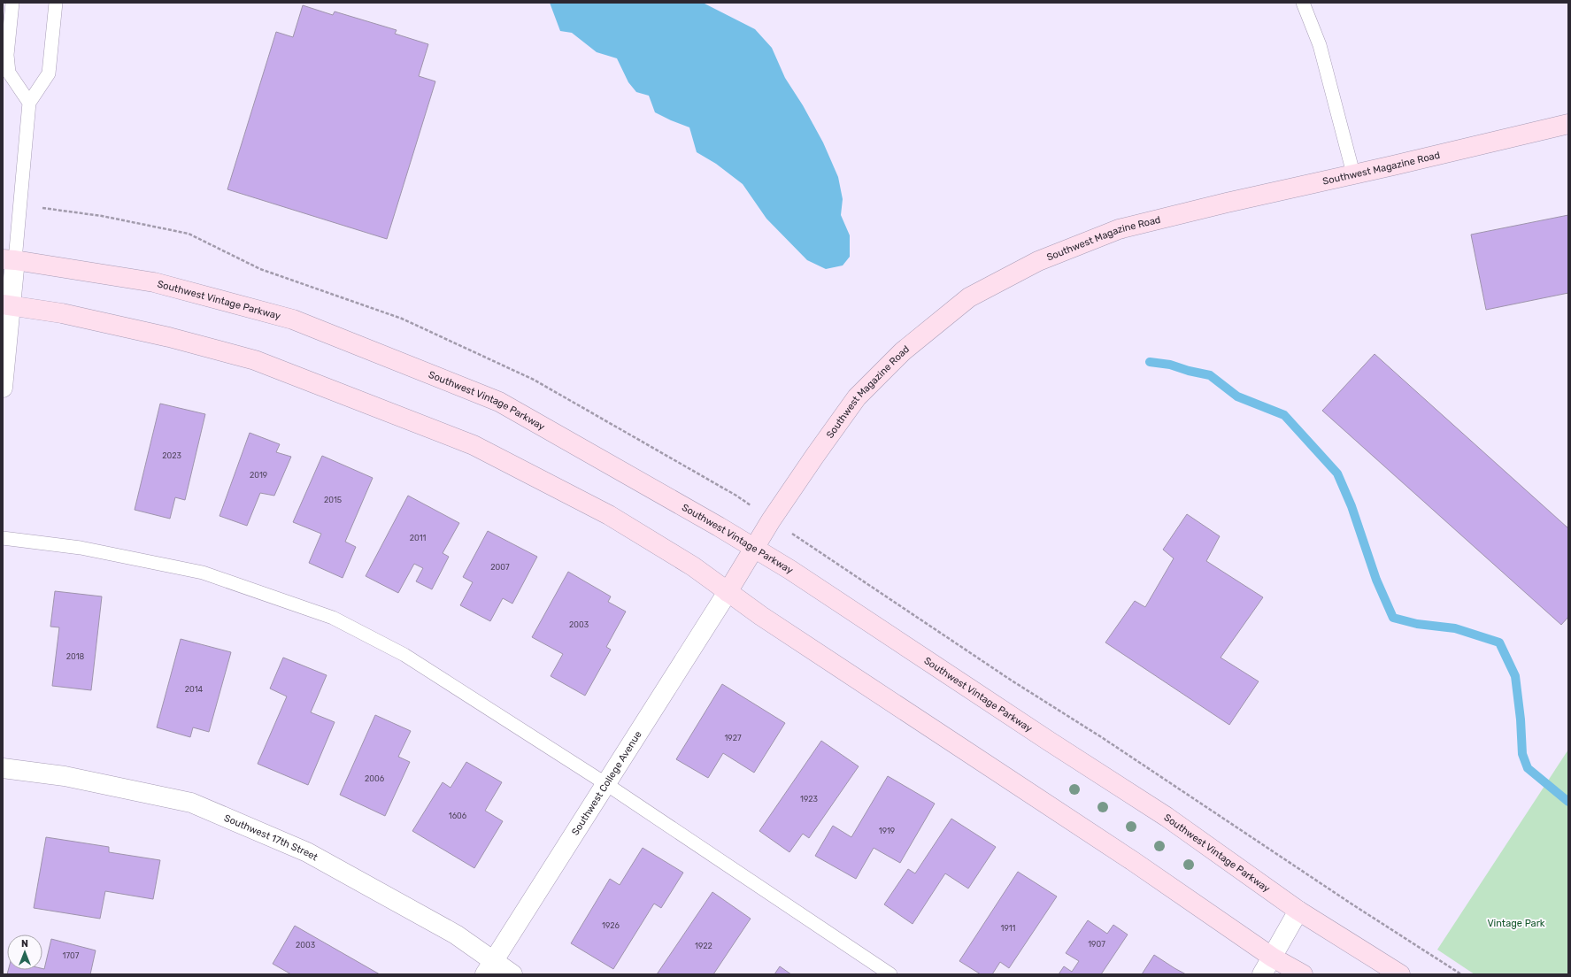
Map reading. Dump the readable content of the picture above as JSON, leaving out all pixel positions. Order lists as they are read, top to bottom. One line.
{"streets":{"street":["Southwest Magazine Road","Southwest Vintage Parkway","Southwest College Avenue","Southwest 17th Street"]},"crossings":[["Southwest Magazine Road","Southwest Vintage Parkway"],["Southwest Magazine Road","Southwest College Avenue"],["Southwest College Avenue","Southwest 17th Street"]],"parks":["Vintage Park"],"house_numbers":["2023","2019","2015","2011","2007","2003","2018","2014","1927","2006","1923","1606","1919","1926","1911","1907","2003","1922","1707"],"north":"top"}
